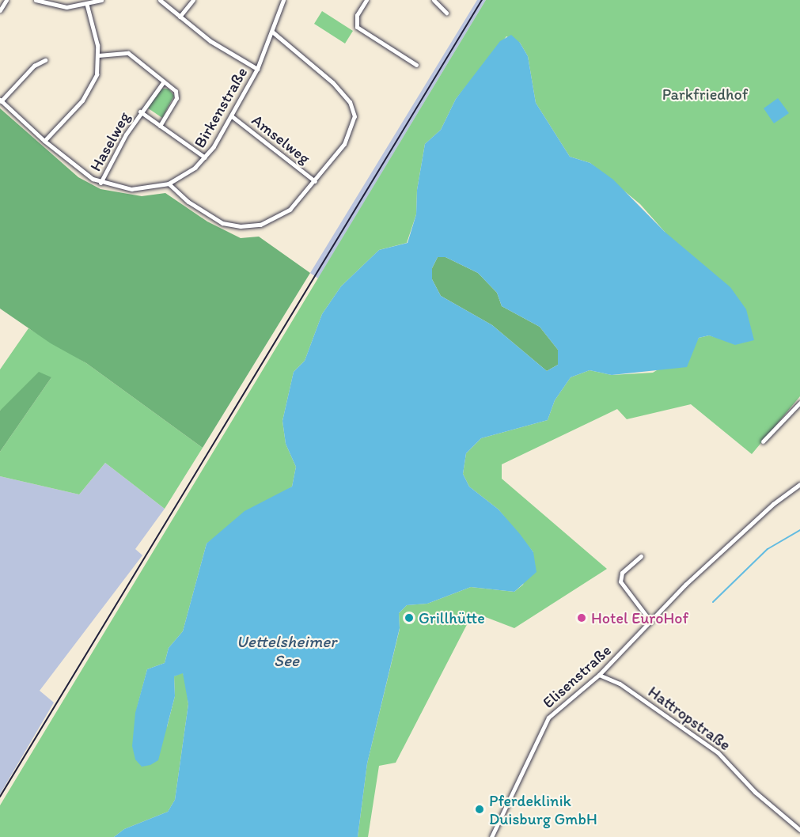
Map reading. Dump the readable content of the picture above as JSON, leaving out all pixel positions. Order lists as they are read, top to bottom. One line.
{"streets":{"street":["Birkenstraße","Amselweg","Haselweg","Elisenstraße","Hattropstraße"]},"crossings":[["Birkenstraße","Amselweg"],["Birkenstraße","Haselweg"],["Elisenstraße","Hattropstraße"]],"water":["Uettelsheimer See"],"parks":["Parkfriedhof"],"places":["Grillhütte","Hotel EuroHof","Pferdeklinik Duisburg GmbH"]}
